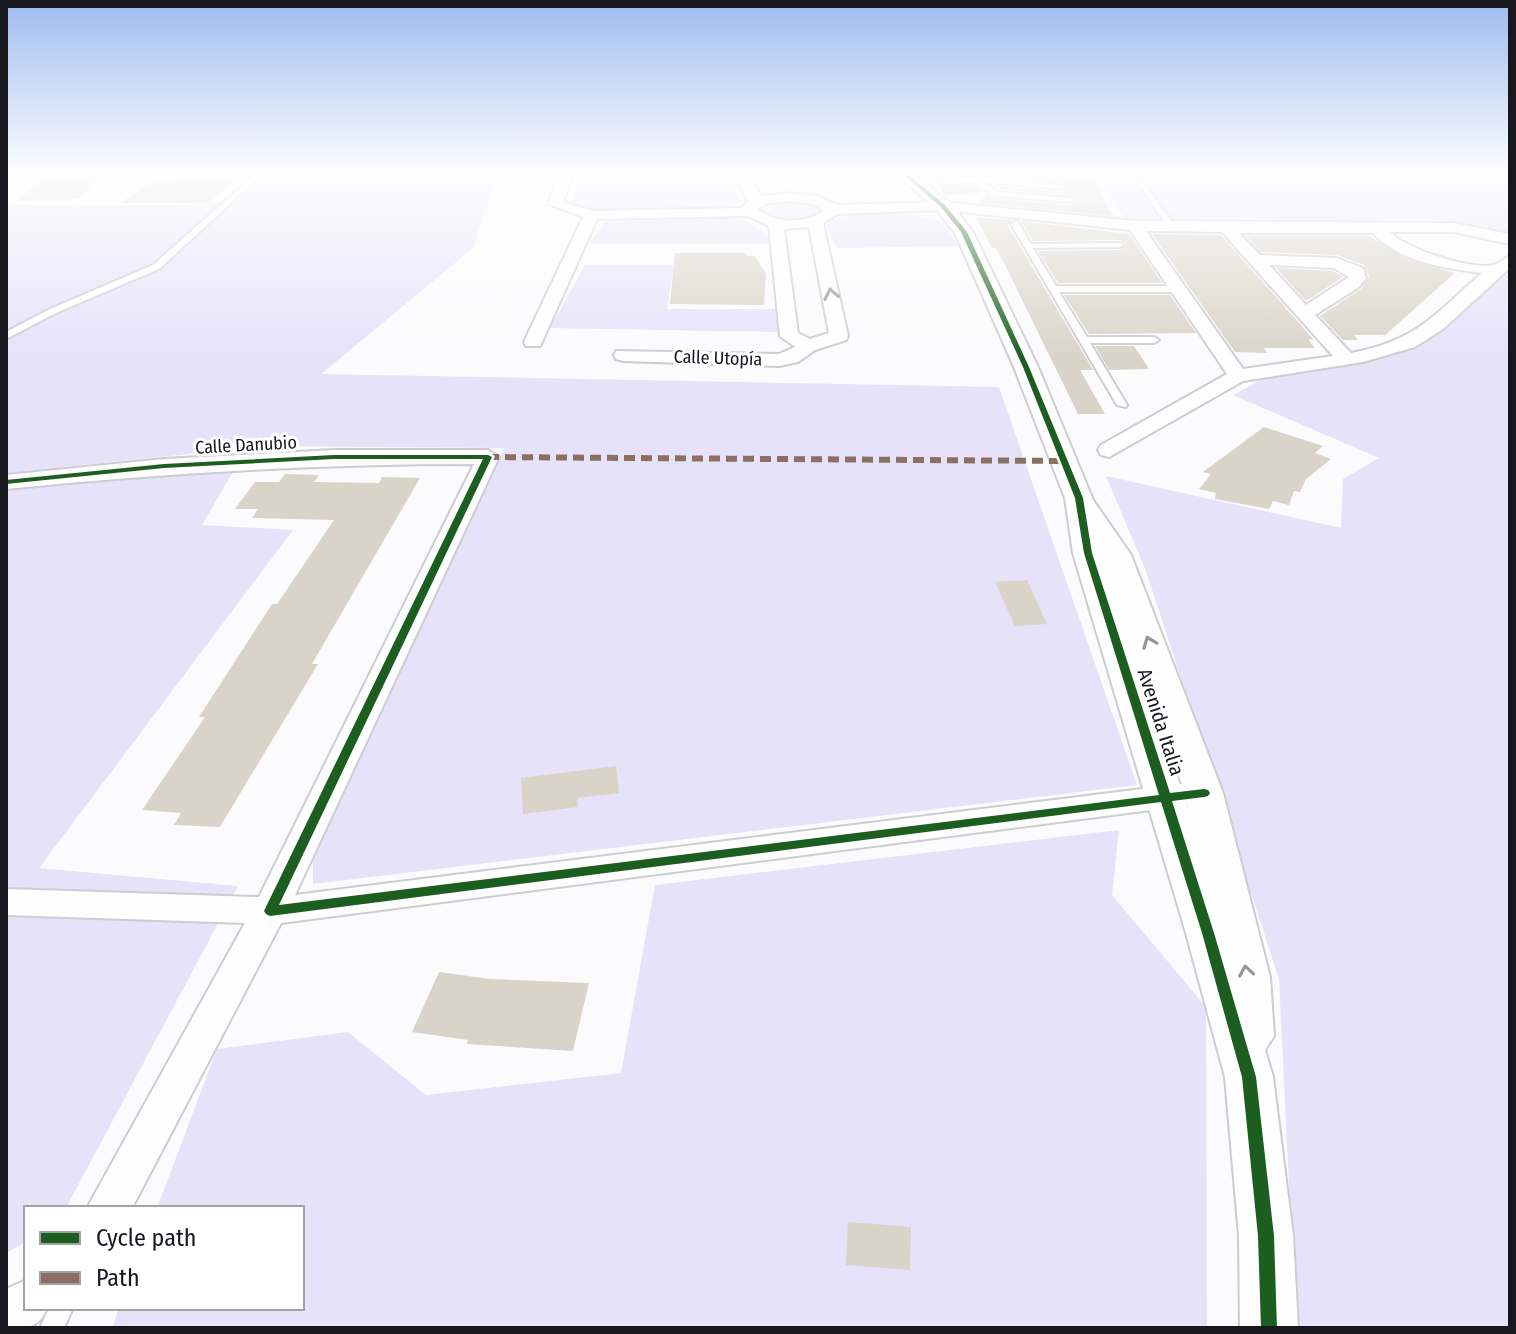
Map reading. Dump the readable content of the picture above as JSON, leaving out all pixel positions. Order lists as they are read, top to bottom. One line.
{"streets":{"street":["Calle Utopía","Calle Danubio","Avenida Italia"]},"legend":["Cycle path","Path"]}
